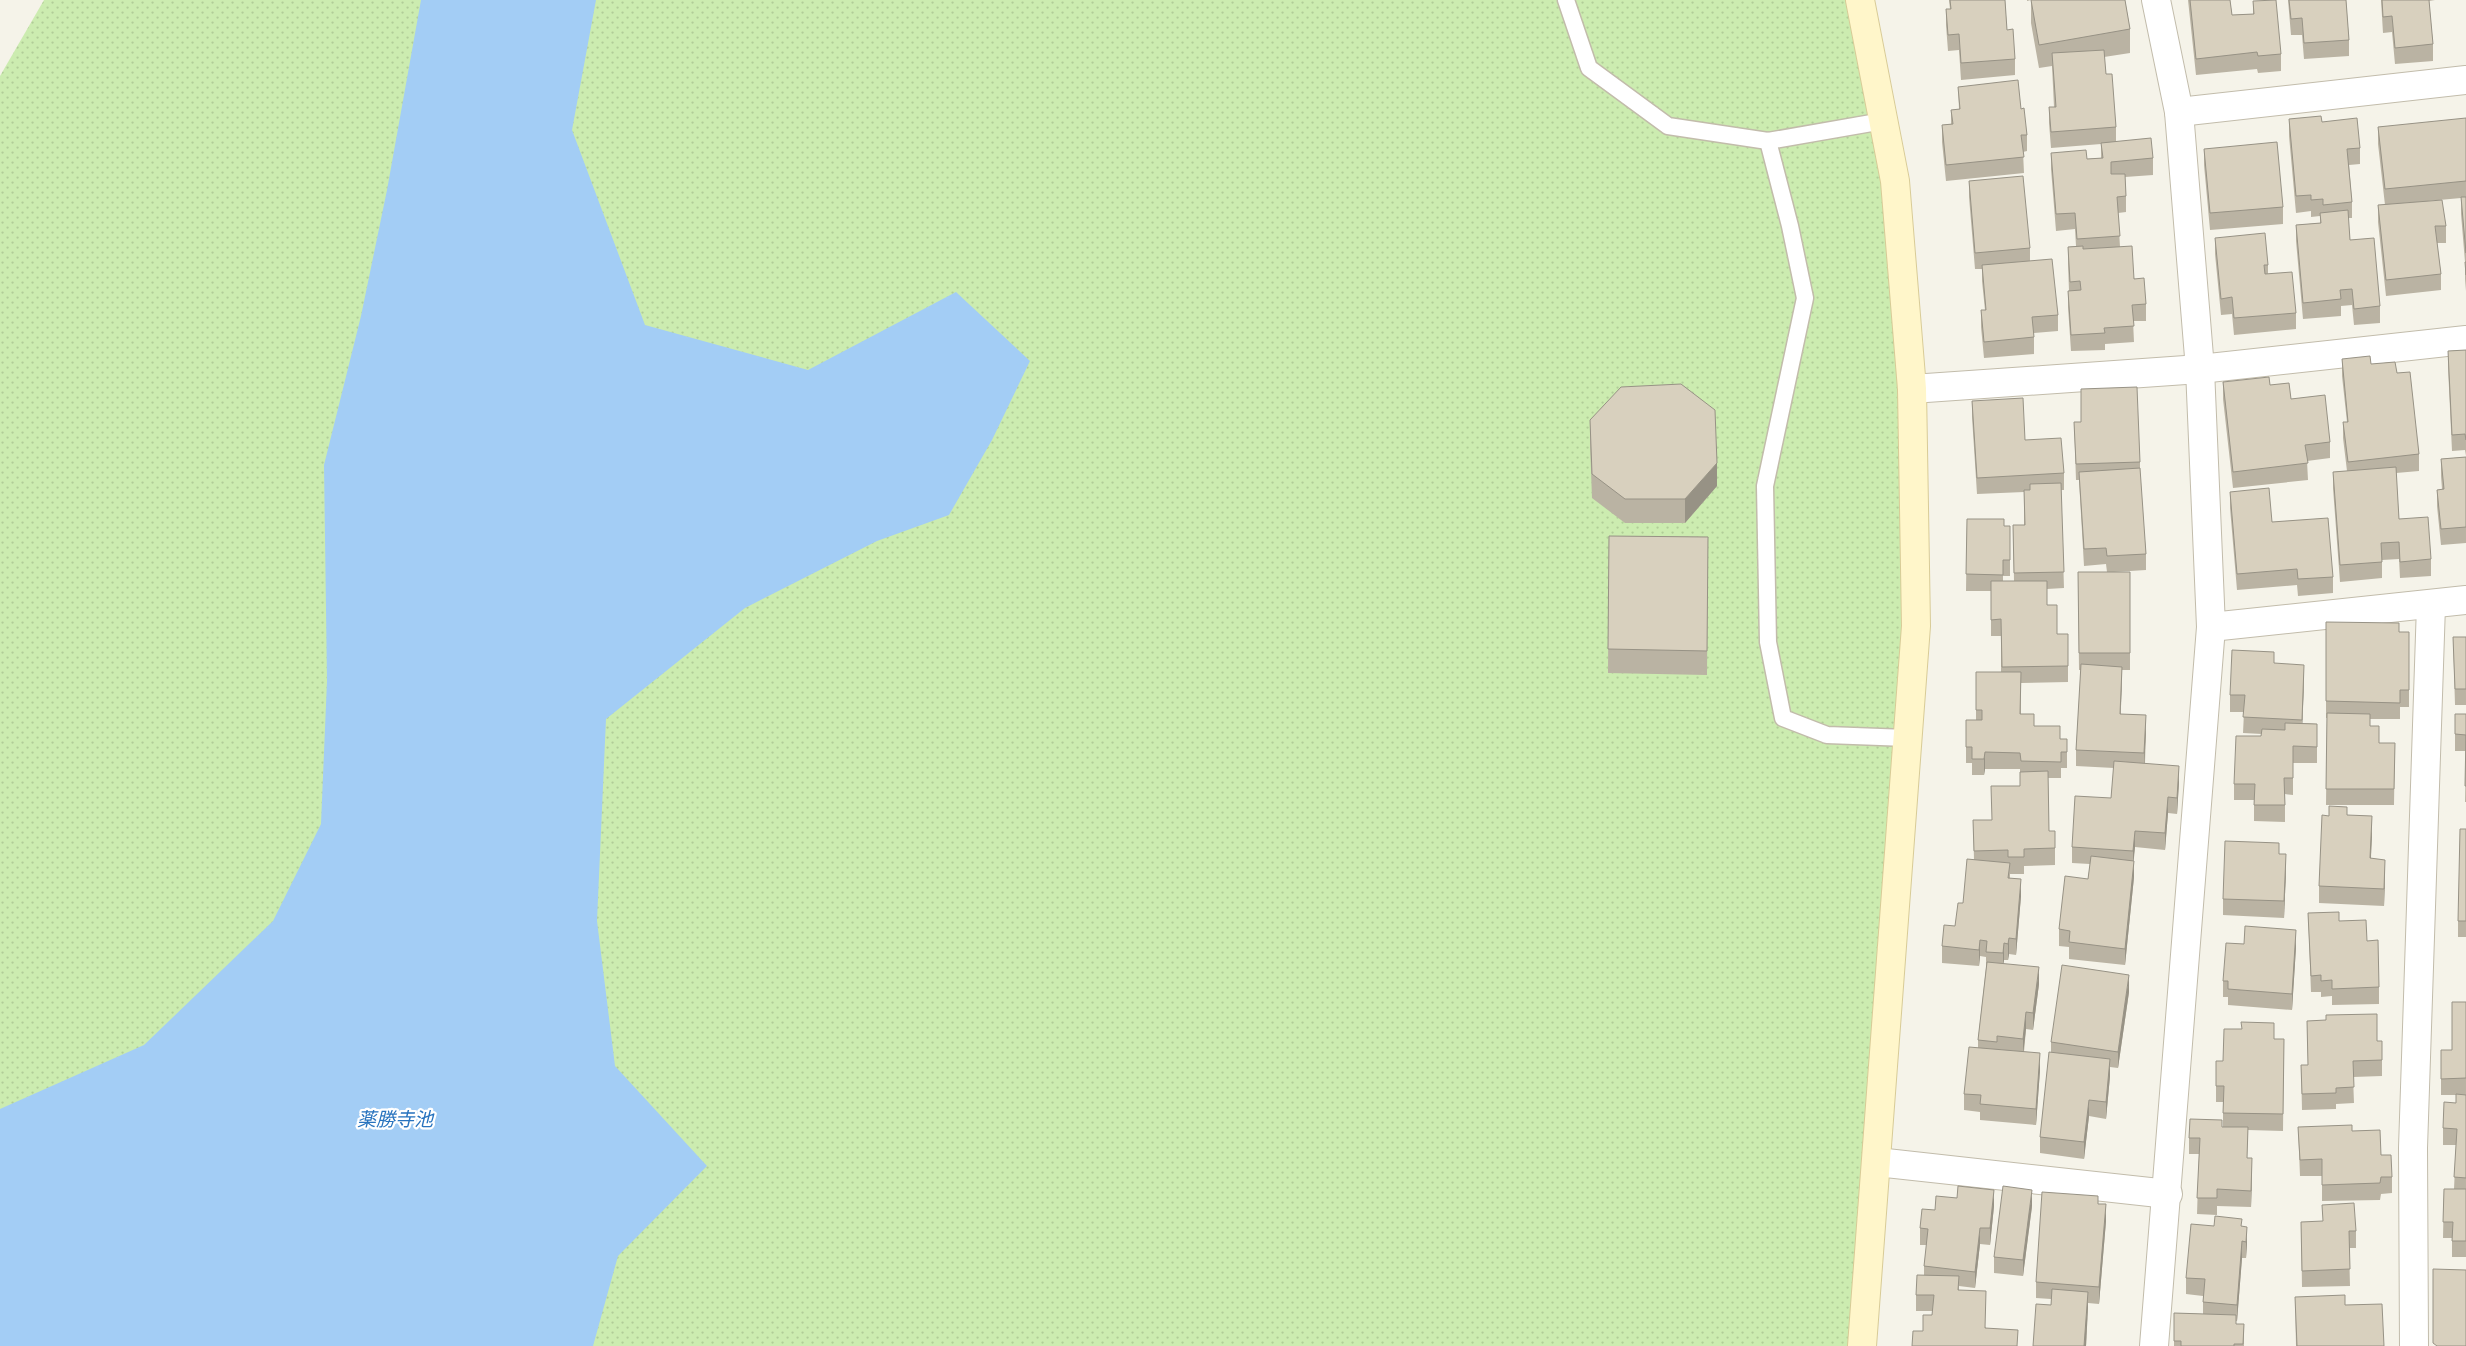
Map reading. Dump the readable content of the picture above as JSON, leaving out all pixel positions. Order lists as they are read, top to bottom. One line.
{"water":["薬勝寺池"]}
